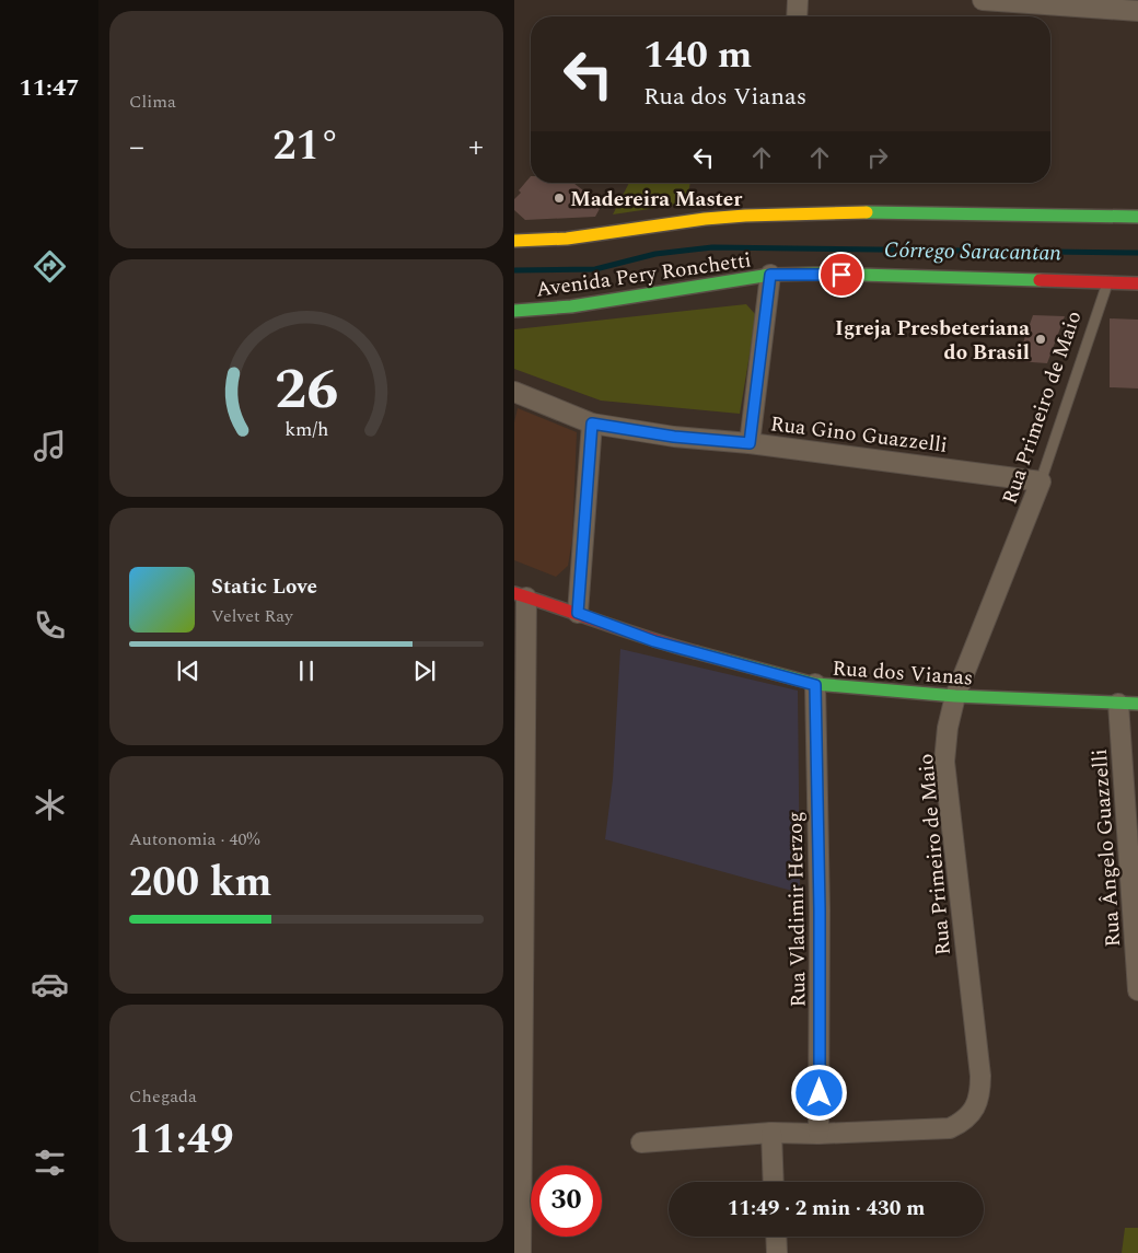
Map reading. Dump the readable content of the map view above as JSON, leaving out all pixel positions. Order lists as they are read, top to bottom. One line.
{"streets":{"main road":["Avenida Pery Ronchetti","Rua dos Vianas"],"street":["Rua Primeiro de Maio","Rua Gino Guazzelli","Rua Ângelo Guazzelli","Rua Vladimir Herzog"]},"crossings":[["Avenida Pery Ronchetti","Rua Primeiro de Maio"],["Rua Primeiro de Maio","Rua Gino Guazzelli"],["Rua Primeiro de Maio","Rua dos Vianas"],["Rua Primeiro de Maio","Rua Vladimir Herzog"],["Rua dos Vianas","Rua Ângelo Guazzelli"],["Rua dos Vianas","Rua Vladimir Herzog"]],"water":["Córrego Saracantan"],"places":["Madereira Master","Igreja Presbeteriana do Brasil"],"page":{"tabs":"11:47","tile":["Clima",["Autonomia · 40%","200 km"],["Chegada","11:49"]],"turn":["140 m","Rua dos Vianas"],"heat":["−","21°","+"],"song":["Static Love","Velvet Ray"],"limit":"30","trip":"11:49 · 2 min · 430 m","gauge":["26","km/h"]}}
